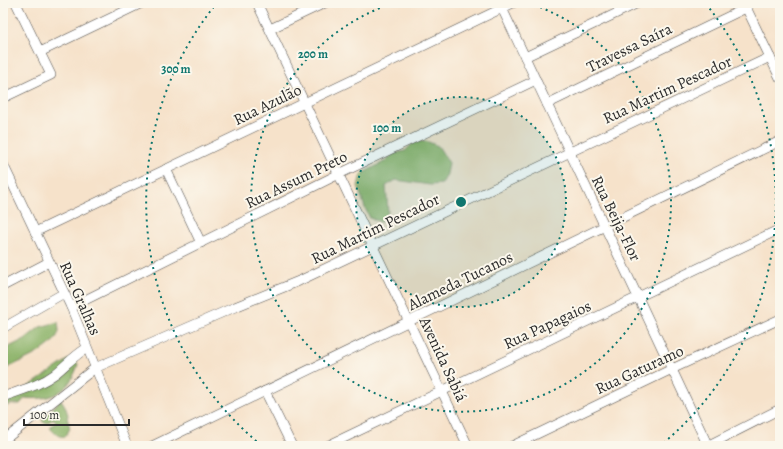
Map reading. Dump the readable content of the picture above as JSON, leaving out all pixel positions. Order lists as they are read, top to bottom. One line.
{"streets":{"street":["Travessa Saíra","Rua Martim Pescador","Rua Azulão","Rua Assum Preto","Rua Beija-Flor","Alameda Tucanos","Rua Gralhas","Rua Papagaios","Avenida Sabiá","Rua Gaturamo"]},"crossings":[["Travessa Saíra","Rua Beija-Flor"],["Rua Martim Pescador","Rua Beija-Flor"],["Rua Martim Pescador","Rua Gralhas"],["Rua Martim Pescador","Avenida Sabiá"],["Rua Azulão","Rua Beija-Flor"],["Rua Azulão","Rua Gralhas"],["Rua Azulão","Avenida Sabiá"],["Rua Assum Preto","Rua Beija-Flor"],["Rua Assum Preto","Rua Gralhas"],["Rua Assum Preto","Avenida Sabiá"],["Rua Beija-Flor","Alameda Tucanos"],["Rua Beija-Flor","Rua Papagaios"],["Rua Beija-Flor","Rua Gaturamo"],["Alameda Tucanos","Avenida Sabiá"],["Rua Papagaios","Avenida Sabiá"]],"scale_bar":"100 m","rings":["200 m","300 m","100 m"]}
